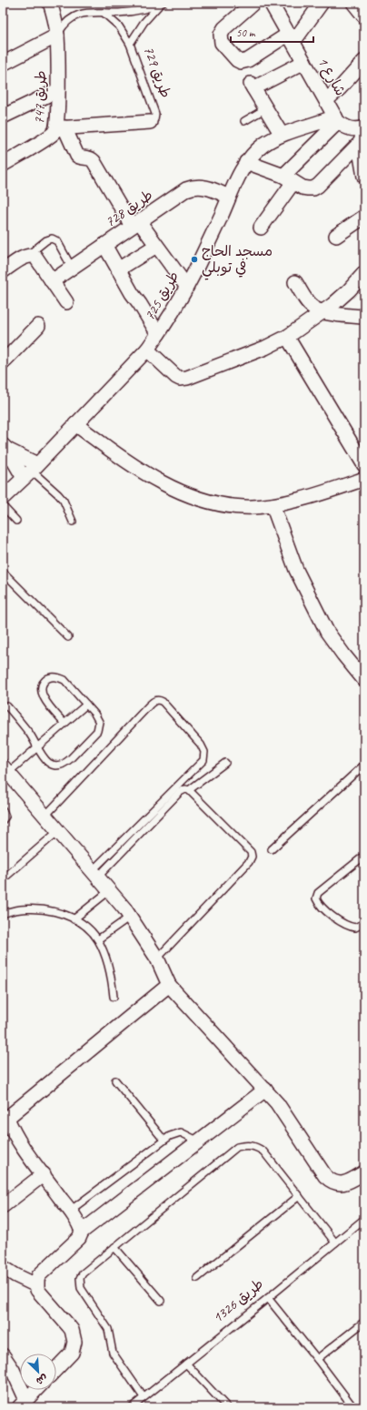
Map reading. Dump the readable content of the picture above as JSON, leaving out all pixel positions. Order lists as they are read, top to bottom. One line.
{"streets":{"street":["طريق 729","شارع 1","طريق 747","طريق 728","طريق 725"],"lane":["طريق 1326"]},"crossings":[["طريق 729","طريق 747"],["شارع 1","طريق 725"],["طريق 728","طريق 725"]],"places":["مسجد الحاج في توبلي"],"scale_bar":"50 m","north":"bottom right"}
